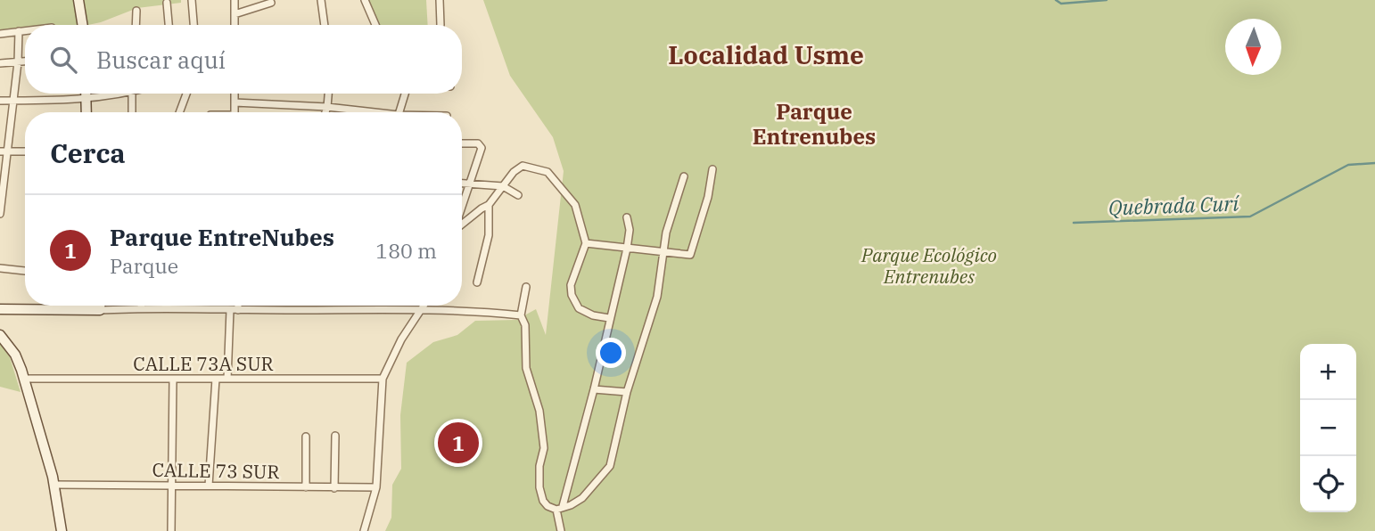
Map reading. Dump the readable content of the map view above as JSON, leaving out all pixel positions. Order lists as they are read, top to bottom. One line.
{"streets":{"street":["CALLE 73A SUR","CALLE 73 SUR"]},"districts":["Localidad Usme","Parque Entrenubes"],"water":["Quebrada Curí"],"parks":["Parque Ecológico Entrenubes"],"north":"bottom","page":{"search":"Buscar aquí","heading":"Cerca","list":[{"mark":"1","name":"Parque EntreNubes","note":"Parque","value":"180 m"}],"map_buttons":["+","−"],"pins":"1"}}
